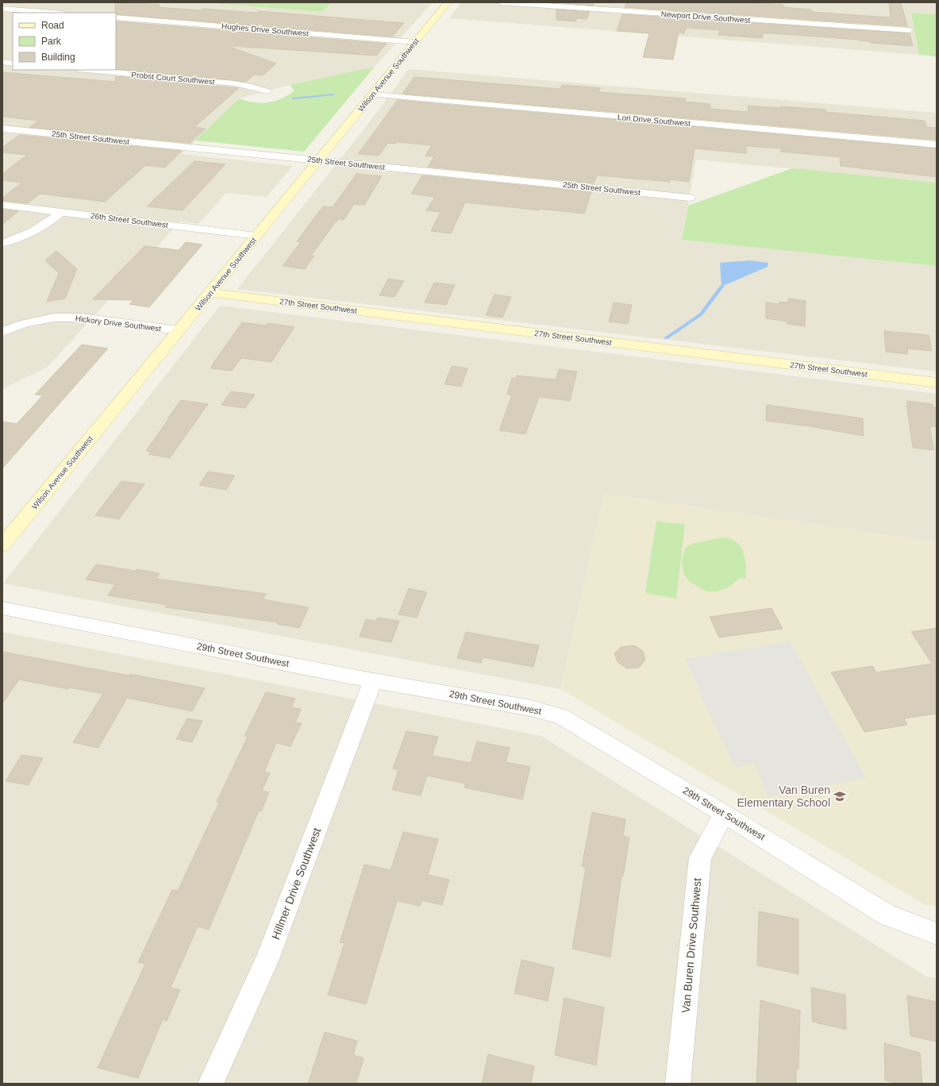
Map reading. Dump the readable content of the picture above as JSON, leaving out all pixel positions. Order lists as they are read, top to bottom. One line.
{"streets":{"main road":["Wilson Avenue Southwest","27th Street Southwest"],"street":["Newport Drive Southwest","Hughes Drive Southwest","Probst Court Southwest","Lori Drive Southwest","25th Street Southwest","26th Street Southwest","Hickory Drive Southwest","29th Street Southwest","Hillmer Drive Southwest","Van Buren Drive Southwest"]},"crossings":[["Hughes Drive Southwest","Wilson Avenue Southwest"],["Wilson Avenue Southwest","Lori Drive Southwest"],["Wilson Avenue Southwest","25th Street Southwest"],["Wilson Avenue Southwest","26th Street Southwest"],["Wilson Avenue Southwest","27th Street Southwest"],["Wilson Avenue Southwest","Hickory Drive Southwest"],["29th Street Southwest","Hillmer Drive Southwest"],["29th Street Southwest","Van Buren Drive Southwest"]],"places":{"school or university":["Van Buren Elementary School"]},"legend":["Road","Park","Building"]}
